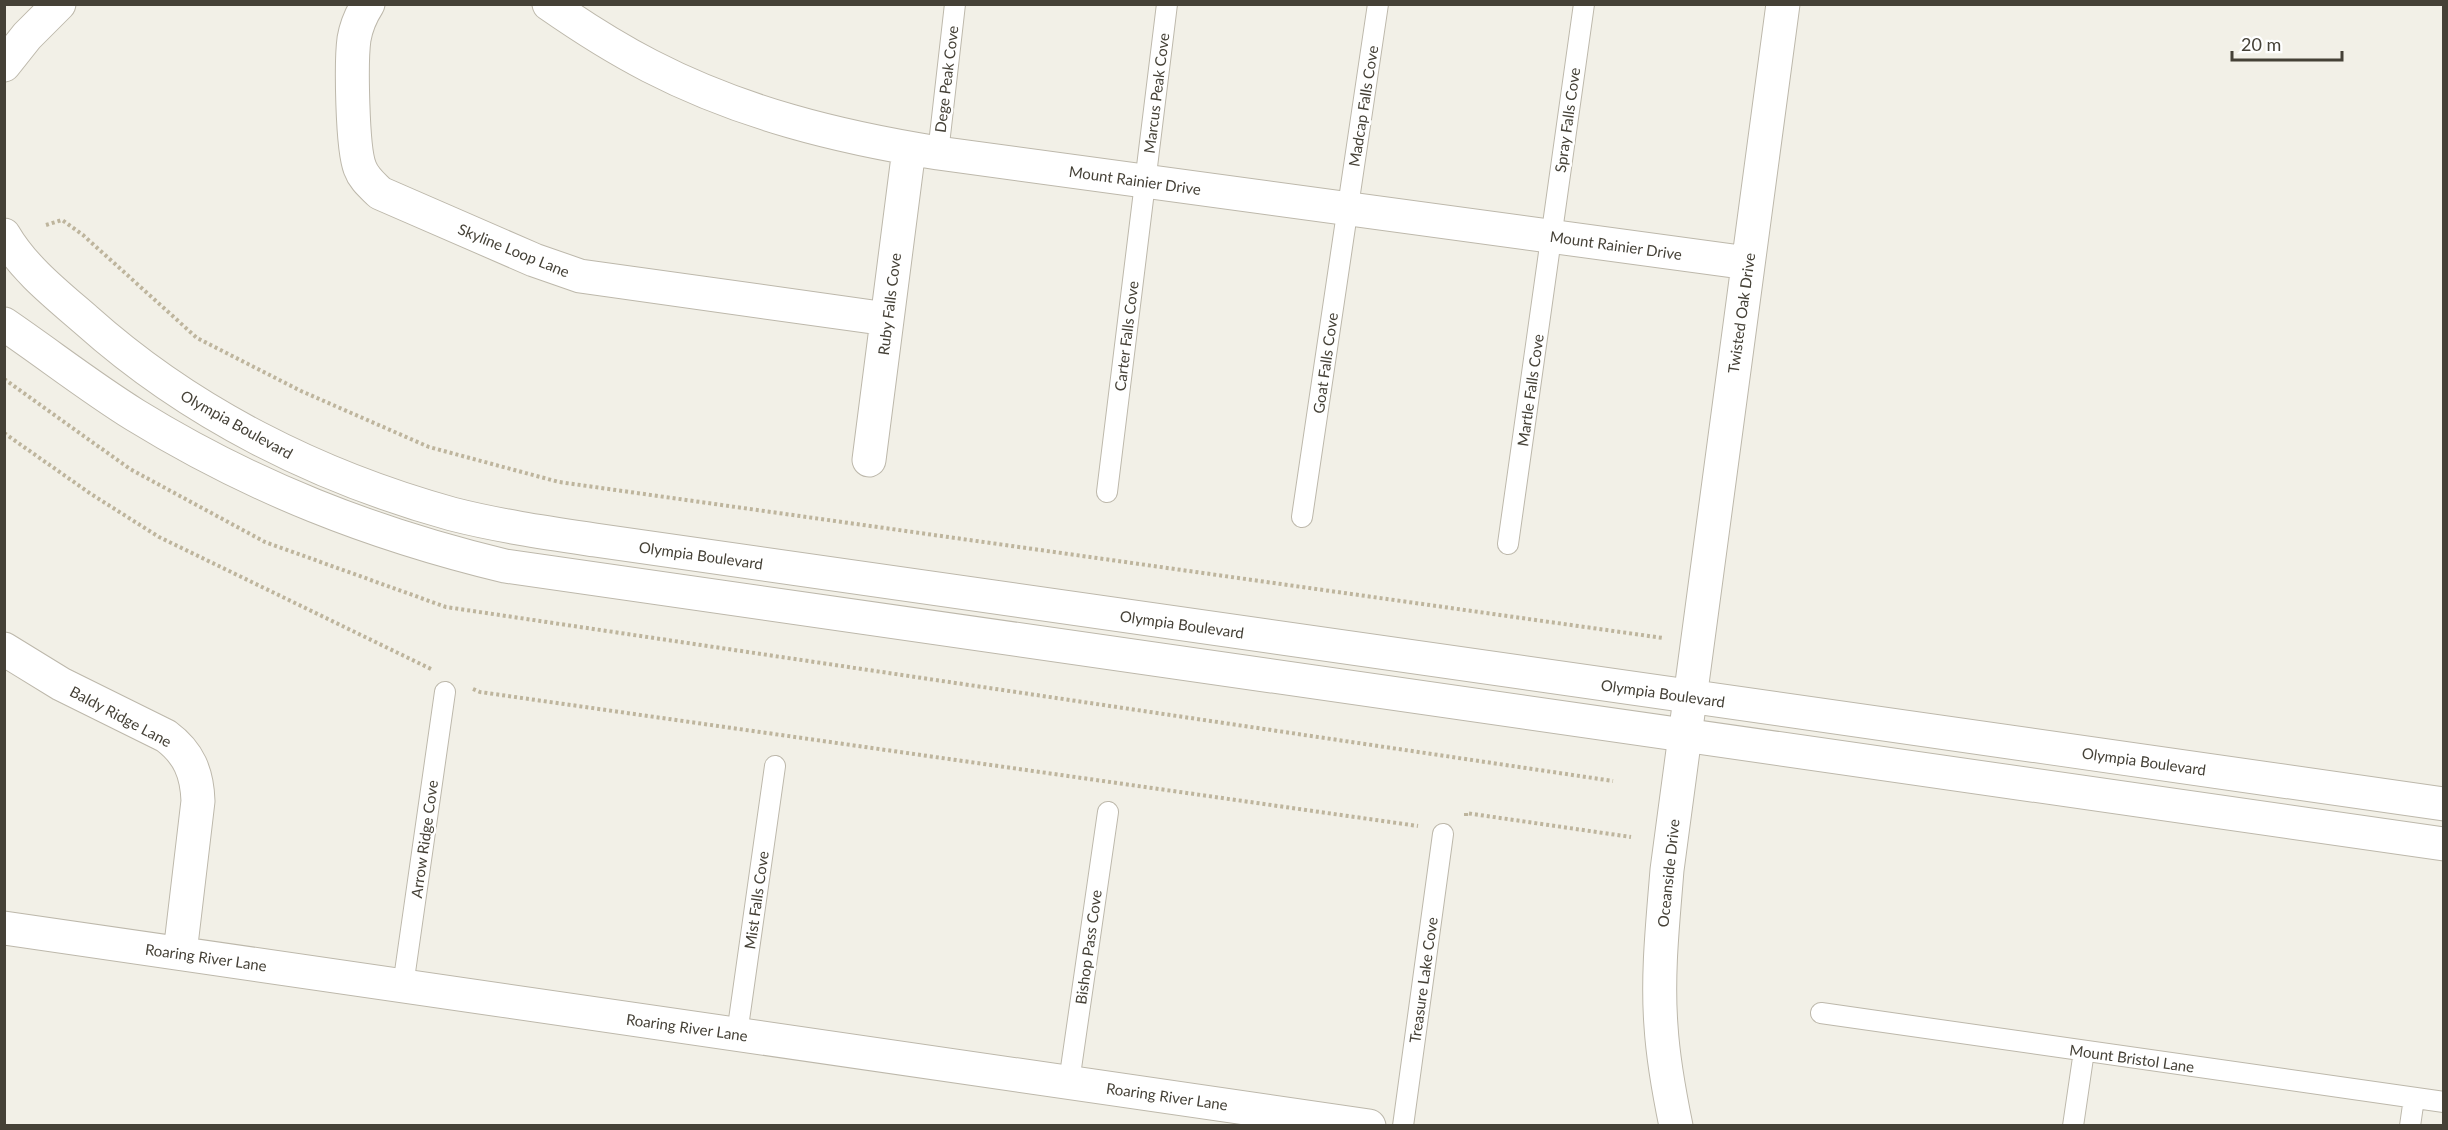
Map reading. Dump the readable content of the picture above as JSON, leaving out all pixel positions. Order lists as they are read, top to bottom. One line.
{"streets":{"street":["Mount Rainier Drive","Skyline Loop Lane","Ruby Falls Cove","Twisted Oak Drive","Olympia Boulevard","Baldy Ridge Lane","Oceanside Drive","Roaring River Lane"],"lane":["Dege Peak Cove","Marcus Peak Cove","Madcap Falls Cove","Spray Falls Cove","Carter Falls Cove","Goat Falls Cove","Martle Falls Cove","Arrow Ridge Cove","Mist Falls Cove","Bishop Pass Cove","Treasure Lake Cove","Mount Bristol Lane"]},"crossings":[["Dege Peak Cove","Mount Rainier Drive"],["Dege Peak Cove","Ruby Falls Cove"],["Marcus Peak Cove","Mount Rainier Drive"],["Marcus Peak Cove","Carter Falls Cove"],["Madcap Falls Cove","Mount Rainier Drive"],["Madcap Falls Cove","Goat Falls Cove"],["Spray Falls Cove","Mount Rainier Drive"],["Spray Falls Cove","Martle Falls Cove"],["Mount Rainier Drive","Ruby Falls Cove"],["Mount Rainier Drive","Twisted Oak Drive"],["Mount Rainier Drive","Carter Falls Cove"],["Mount Rainier Drive","Goat Falls Cove"],["Mount Rainier Drive","Martle Falls Cove"],["Skyline Loop Lane","Ruby Falls Cove"],["Twisted Oak Drive","Oceanside Drive"],["Olympia Boulevard","Oceanside Drive"],["Baldy Ridge Lane","Roaring River Lane"],["Arrow Ridge Cove","Roaring River Lane"],["Mist Falls Cove","Roaring River Lane"],["Bishop Pass Cove","Roaring River Lane"]],"scale_bar":"20 m"}
